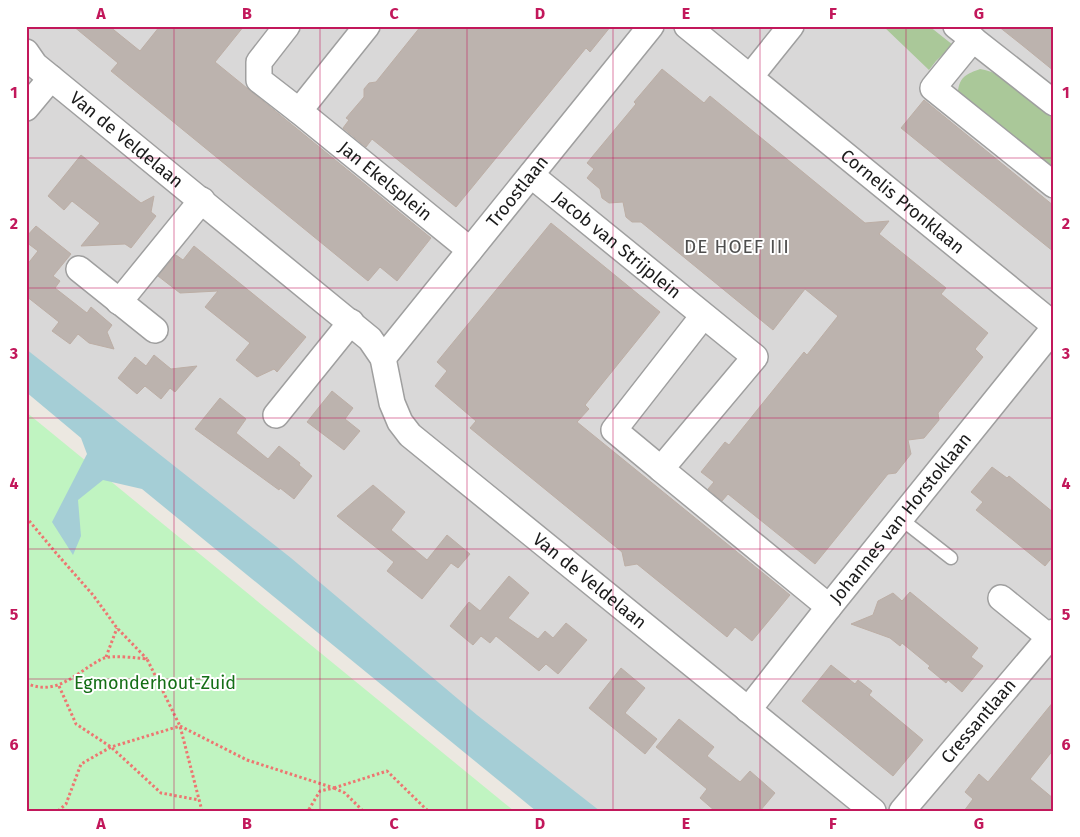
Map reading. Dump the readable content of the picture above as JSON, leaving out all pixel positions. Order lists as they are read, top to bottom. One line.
{"streets":{"street":["Van de Veldelaan","Jan Ekelsplein","Troostlaan","Cornelis Pronklaan","Jacob van Strijplein","Johannes van Horstoklaan","Cressantlaan"]},"crossings":[["Van de Veldelaan","Troostlaan"],["Van de Veldelaan","Johannes van Horstoklaan"],["Jan Ekelsplein","Troostlaan"],["Troostlaan","Jacob van Strijplein"],["Cornelis Pronklaan","Johannes van Horstoklaan"]],"districts":["DE HOEF III"],"parks":["Egmonderhout-Zuid"],"grid":{"columns":["A","B","C","D","E","F","G"],"rows":["1","2","3","4","5","6"]}}
